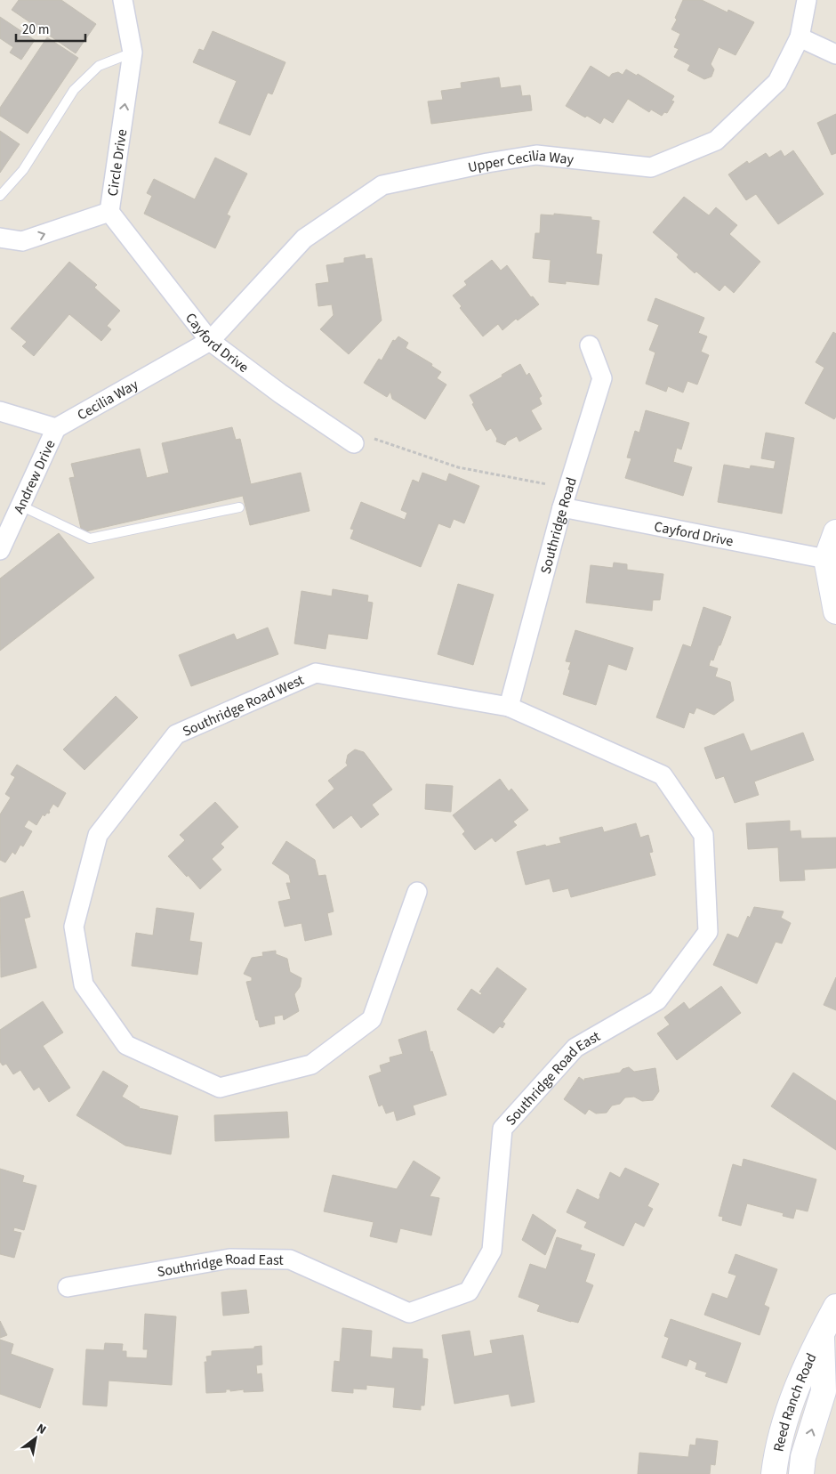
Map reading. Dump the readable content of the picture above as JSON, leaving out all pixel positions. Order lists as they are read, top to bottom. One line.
{"streets":{"street":["Circle Drive","Upper Cecilia Way","Cayford Drive","Cecilia Way","Andrew Drive","Southridge Road","Southridge Road West","Southridge Road East","Reed Ranch Road"]},"crossings":[["Circle Drive","Cayford Drive"],["Upper Cecilia Way","Cayford Drive"],["Upper Cecilia Way","Cecilia Way"],["Cayford Drive","Cecilia Way"],["Cayford Drive","Southridge Road"],["Cecilia Way","Andrew Drive"],["Southridge Road","Southridge Road West"],["Southridge Road","Southridge Road East"],["Southridge Road West","Southridge Road East"]],"one_way":["Circle Drive"],"scale_bar":"20 m","north":"top right"}
